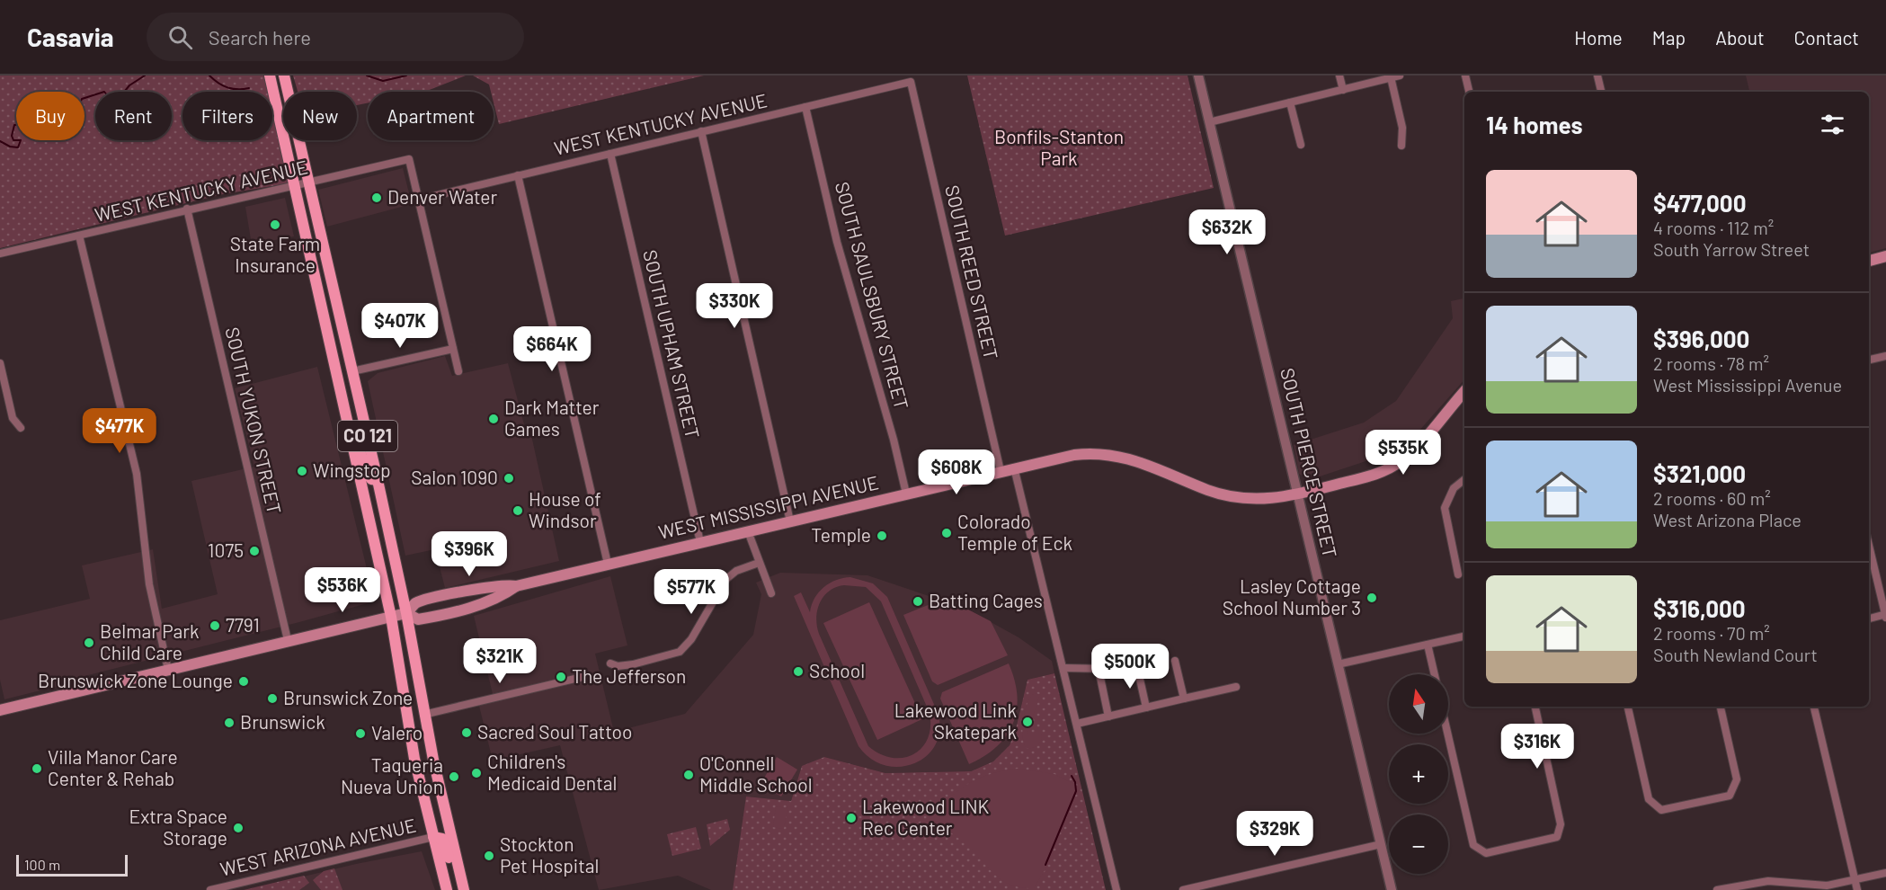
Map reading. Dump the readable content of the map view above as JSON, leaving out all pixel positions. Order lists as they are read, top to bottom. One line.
{"streets":{"main road":["CO 121","WEST MISSISSIPPI AVENUE"],"street":["WEST KENTUCKY AVENUE","SOUTH REED STREET","SOUTH SAULSBURY STREET","SOUTH UPHAM STREET","SOUTH YUKON STREET","SOUTH PIERCE STREET","WEST ARIZONA AVENUE"]},"crossings":[["WEST KENTUCKY AVENUE","SOUTH REED STREET"],["WEST KENTUCKY AVENUE","SOUTH SAULSBURY STREET"],["WEST KENTUCKY AVENUE","SOUTH UPHAM STREET"],["WEST KENTUCKY AVENUE","SOUTH YUKON STREET"],["WEST KENTUCKY AVENUE","CO 121"],["SOUTH REED STREET","WEST MISSISSIPPI AVENUE"],["SOUTH SAULSBURY STREET","WEST MISSISSIPPI AVENUE"],["SOUTH UPHAM STREET","WEST MISSISSIPPI AVENUE"],["SOUTH YUKON STREET","WEST MISSISSIPPI AVENUE"],["CO 121","WEST MISSISSIPPI AVENUE"],["CO 121","WEST ARIZONA AVENUE"],["SOUTH PIERCE STREET","WEST MISSISSIPPI AVENUE"]],"parks":["Bonfils-Stanton Park"],"places":["Denver Water","State Farm Insurance","Dark Matter Games","Wingstop","Salon 1090","House of Windsor","Colorado Temple of Eck","Temple","1075","Lasley Cottage School Number 3","Batting Cages","7791","Belmar Park Child Care","School","The Jefferson","Brunswick Zone Lounge","Brunswick Zone","Lakewood Link Skatepark","Brunswick","Sacred Soul Tattoo","Valero","Villa Manor Care Center & Rehab","Children's Medicaid Dental","O'Connell Middle School","Taqueria Nueva Union","Lakewood LINK Rec Center","Extra Space Storage","Stockton Pet Hospital"],"scale_bar":"100 m","north":"top","page":{"header":"Casavia","search":"Search here","nav":["Home","Map","About","Contact"],"chip":["Buy","Rent","Filters","New","Apartment"],"heading":"14 homes","list":[{"name":"$477,000","note":"4 rooms · 112 m² · South Yarrow Street"},{"name":"$396,000","note":"2 rooms · 78 m² · West Mississippi Avenue"},{"name":"$321,000","note":"2 rooms · 60 m² · West Arizona Place"},{"name":"$316,000","note":"2 rooms · 70 m² · South Newland Court"}],"price":["$632K","$330K","$407K","$664K","$477K","$535K","$608K","$396K","$536K","$577K","$321K","$500K","$316K","$329K"],"map_buttons":["+","−"],"scale":"100 m"}}
